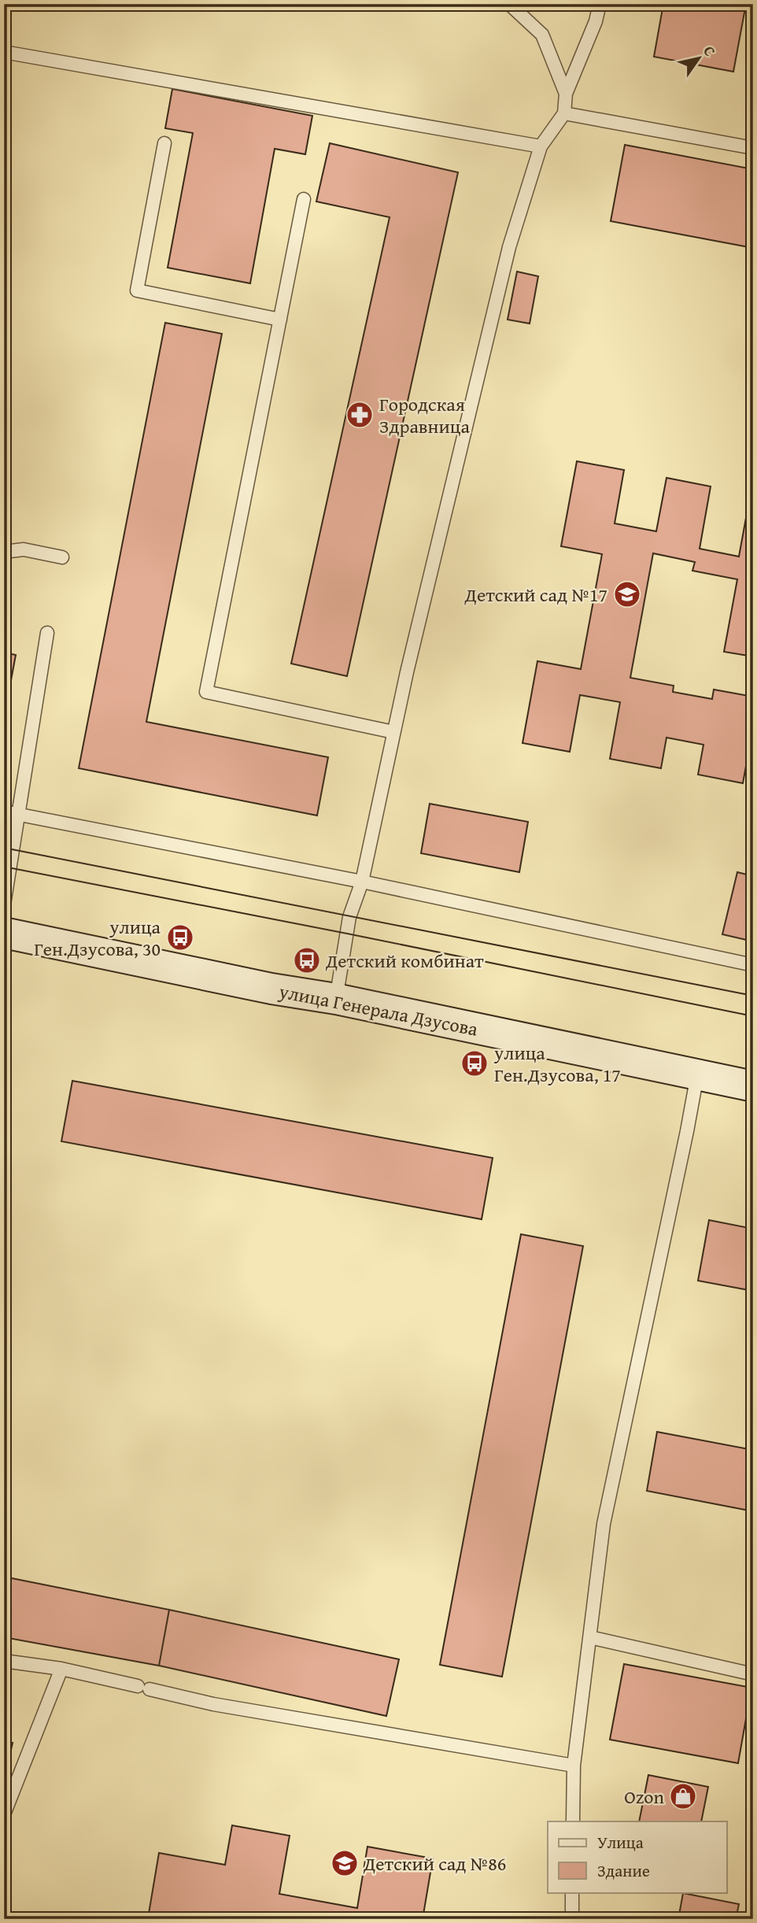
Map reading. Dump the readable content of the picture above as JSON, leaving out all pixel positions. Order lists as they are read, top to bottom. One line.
{"streets":{"street":["улица Генерала Дзусова"]},"places":{"pharmacy":["Городская Здравница"],"school or university":["Детский сад №17","Детский сад №86"],"bus stop":["улица Ген.Дзусова, 30","Детский комбинат","улица Ген.Дзусова, 17"],"shop":["Ozon"]},"legend":["Улица","Здание"],"north":"top right"}
